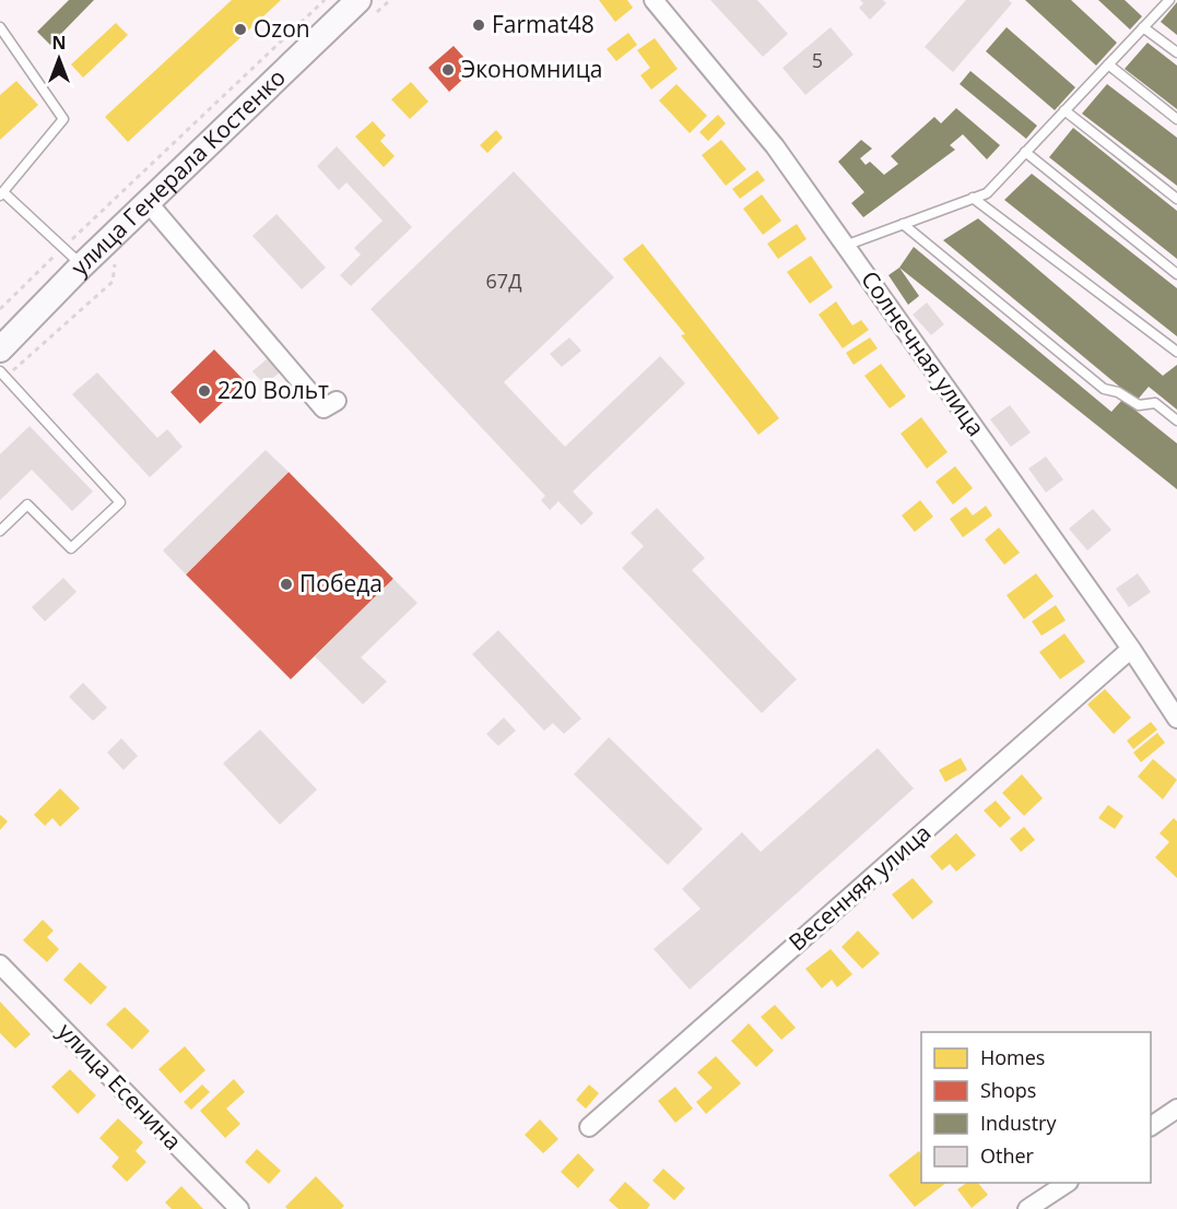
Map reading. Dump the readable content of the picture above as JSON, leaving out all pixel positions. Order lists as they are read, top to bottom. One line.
{"streets":{"main road":["улица Генерала Костенко"],"street":["Солнечная улица","Весенняя улица","улица Есенина"]},"crossings":[["Солнечная улица","Весенняя улица"]],"places":["Farmat48","Ozon","Экономница","220 Вольт","Победа"],"house_numbers":["5","67Д"],"legend":["Homes","Shops","Industry","Other"],"north":"top"}
